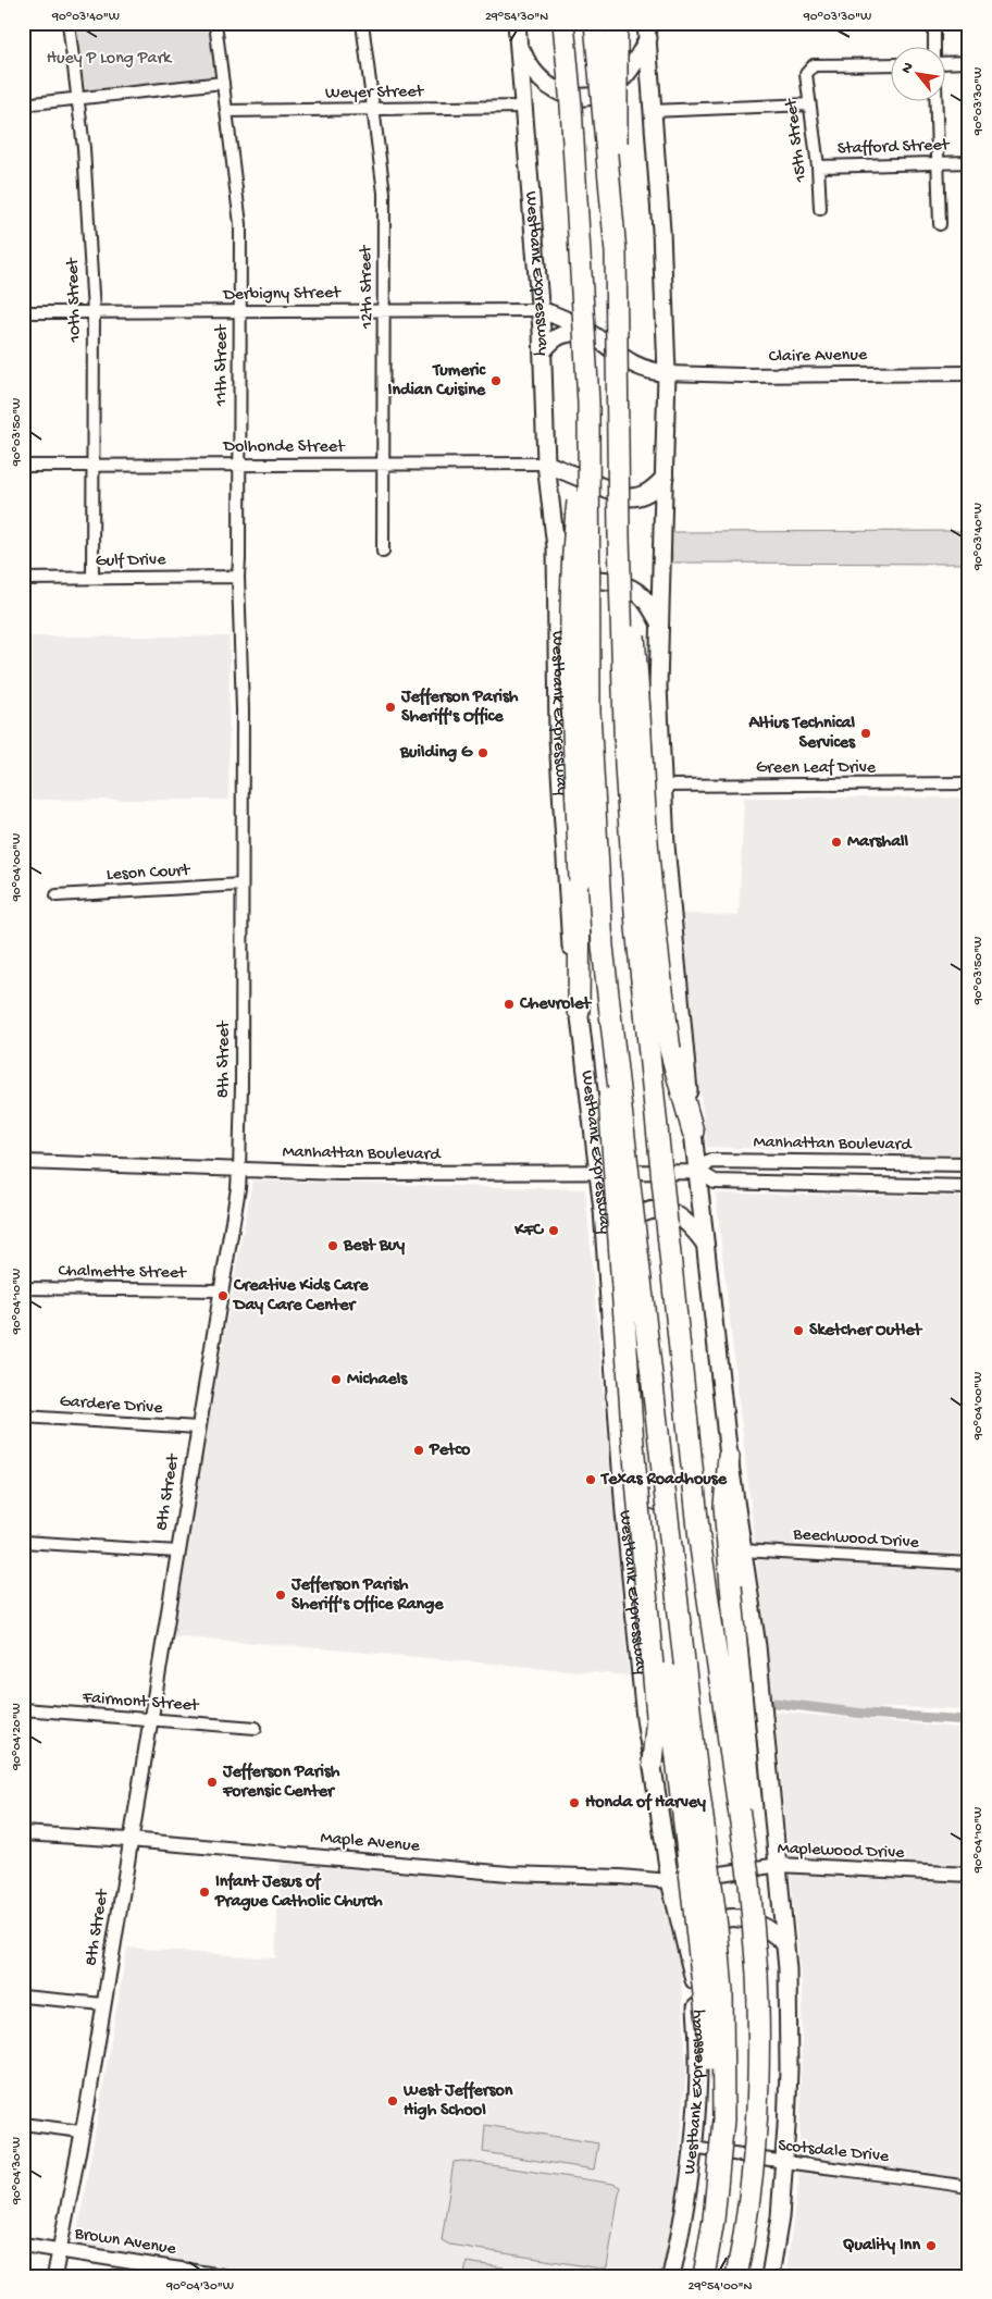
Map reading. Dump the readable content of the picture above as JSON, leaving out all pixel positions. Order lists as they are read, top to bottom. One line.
{"streets":{"highway":["Westbank Expressway"],"street":["Weyer Street","15th Street","Stafford Street","12th Street","Derbigny Street","10th Street","Claire Avenue","11th Street","Dolhonde Street","Gulf Drive","Green Leaf Drive","Leson Court","8th Street","Manhattan Boulevard","Chalmette Street","Gardere Drive","Beechwood Drive","Fairmont Street","Maple Avenue","Maplewood Drive","Scotsdale Drive","Brown Avenue"]},"crossings":[["Weyer Street","Westbank Expressway"],["Weyer Street","12th Street"],["Weyer Street","11th Street"],["15th Street","Stafford Street"],["Westbank Expressway","Derbigny Street"],["Westbank Expressway","Dolhonde Street"],["Westbank Expressway","Manhattan Boulevard"],["Westbank Expressway","Maple Avenue"],["Westbank Expressway","Scotsdale Drive"],["12th Street","Derbigny Street"],["12th Street","Dolhonde Street"],["Derbigny Street","10th Street"],["Derbigny Street","11th Street"],["10th Street","Dolhonde Street"],["10th Street","Gulf Drive"],["11th Street","Dolhonde Street"],["11th Street","Gulf Drive"],["11th Street","8th Street"],["Leson Court","8th Street"],["8th Street","Manhattan Boulevard"],["8th Street","Chalmette Street"],["8th Street","Gardere Drive"],["8th Street","Fairmont Street"],["8th Street","Maple Avenue"],["8th Street","Brown Avenue"],["Maple Avenue","Maplewood Drive"]],"parks":["Huey P Long Park"],"places":["Tumeric Indian Cuisine","Jefferson Parish Sheriff's Office","Altius Technical Services","Building G","Marshall","Chevrolet","KFC","Best Buy","Creative Kids Care Day Care Center","Sketcher Outlet","Michaels","Petco","Texas Roadhouse","Jefferson Parish Sheriff's Office Range","Jefferson Parish Forensic Center","Honda of Harvey","Infant Jesus of Prague Catholic Church","West Jefferson High School","Quality Inn"],"north":"top left","coordinates":["90°03'40\"W","29°54'30\"N","90°03'30\"W","90°03'50\"W","90°04'00\"W","90°04'10\"W","90°04'20\"W","90°04'30\"W","29°54'00\"N"]}
